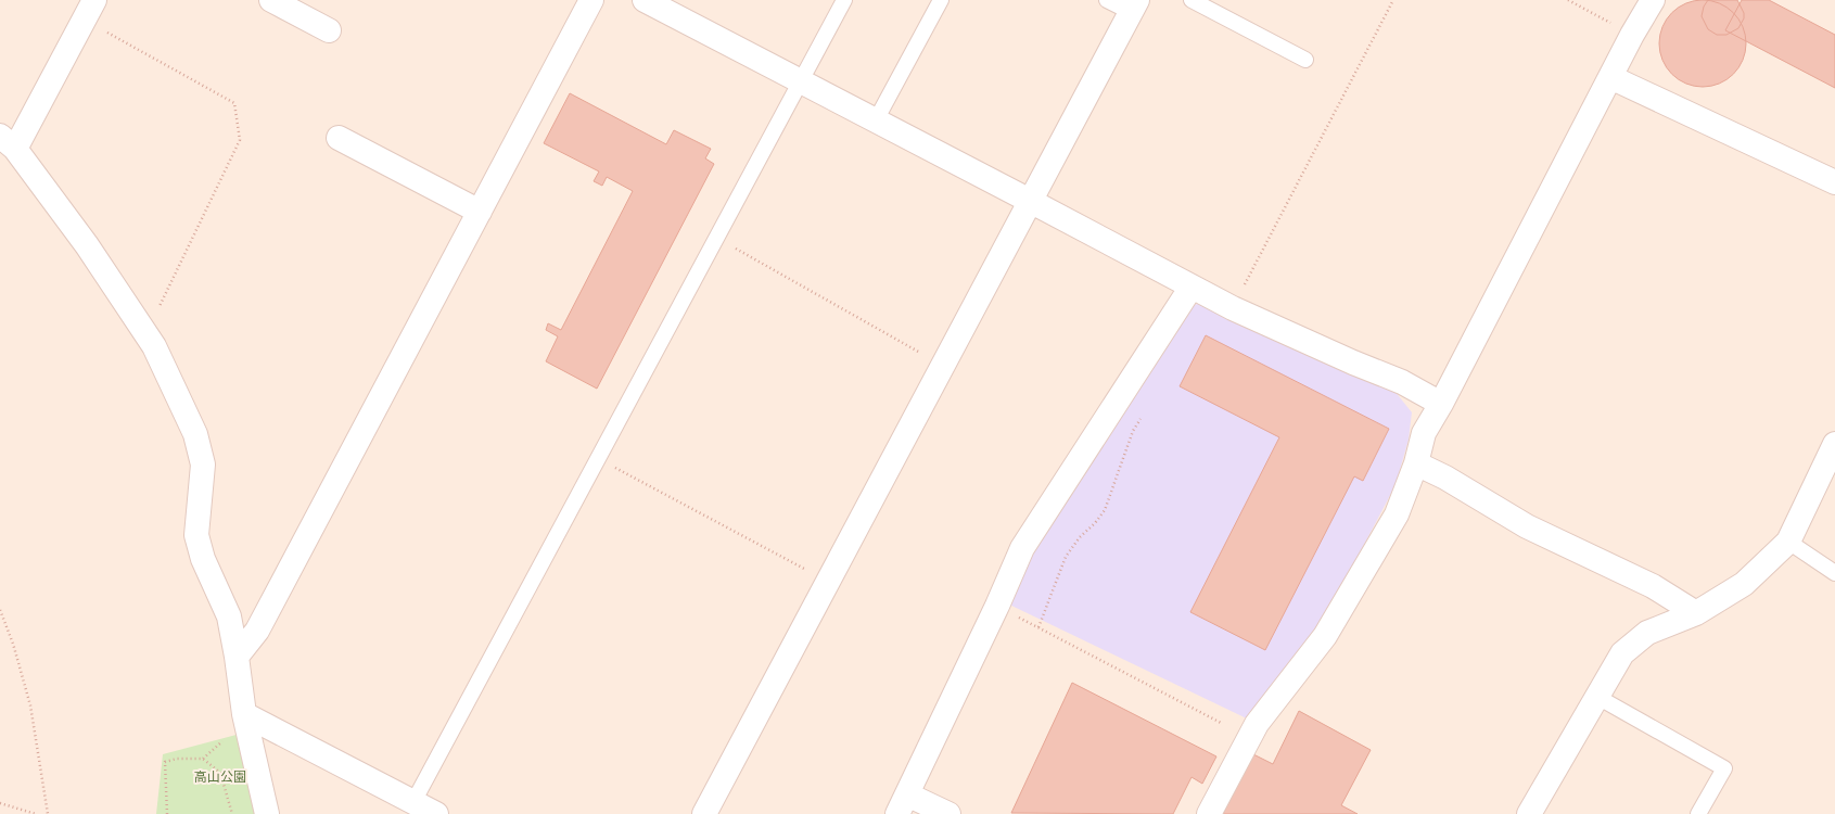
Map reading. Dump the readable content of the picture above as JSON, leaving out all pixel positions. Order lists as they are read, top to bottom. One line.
{"parks":["高山公園"]}
